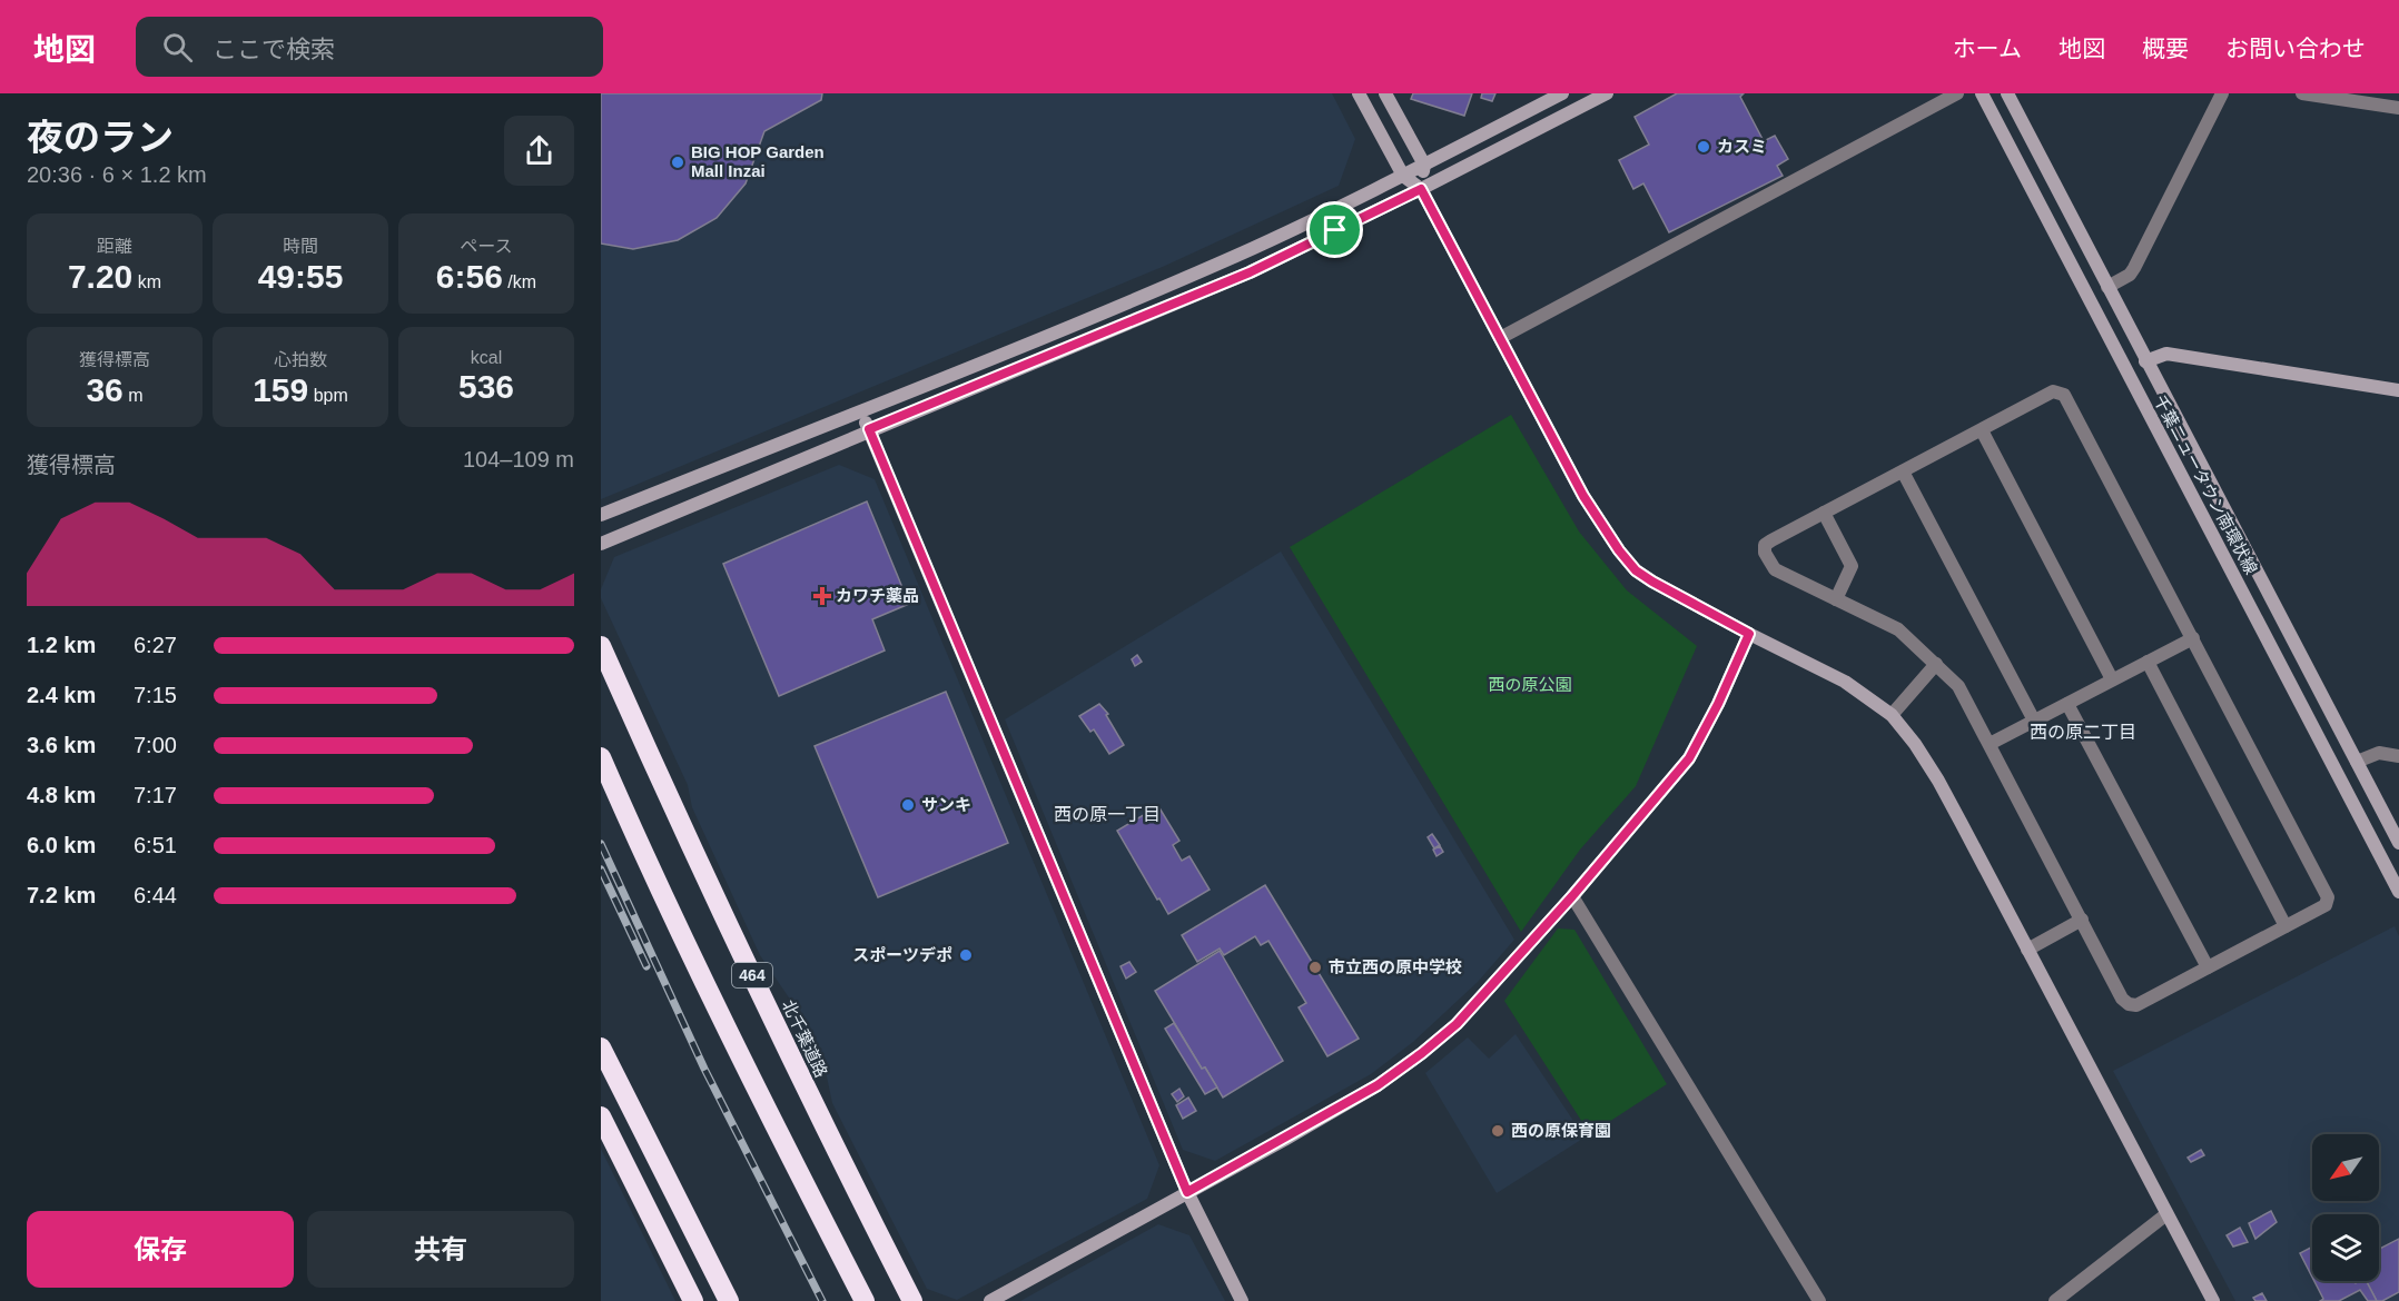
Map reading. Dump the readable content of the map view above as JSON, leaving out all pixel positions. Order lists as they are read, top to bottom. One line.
{"streets":{"highway":["464","北千葉道路"],"street":["千葉ニュータウン南環状線"]},"districts":["西の原二丁目","西の原一丁目"],"parks":["西の原公園"],"places":{"other":["カスミ","BIG HOP Garden Mall Inzai","サンキ","スポーツデポ","市立西の原中学校","西の原保育園"],"health":["カワチ薬品"]},"north":"bottom left","page":{"header":"地図","search":"ここで検索","nav":["ホーム","地図","概要","お問い合わせ"],"heading":["夜のラン","20:36 · 6 × 1.2 km"],"stats":[["距離","7.20 km"],["時間","49:55"],["ペース","6:56 /km"],["獲得標高","36 m"],["心拍数","159 bpm"],["kcal","536"]],"chart":["獲得標高","104–109 m"],"list":[{"name":"1.2 km","note":"6:27"},{"name":"2.4 km","note":"7:15"},{"name":"3.6 km","note":"7:00"},{"name":"4.8 km","note":"7:17"},{"name":"6.0 km","note":"6:51"},{"name":"7.2 km","note":"6:44"}],"buttons":["保存","共有"]}}
